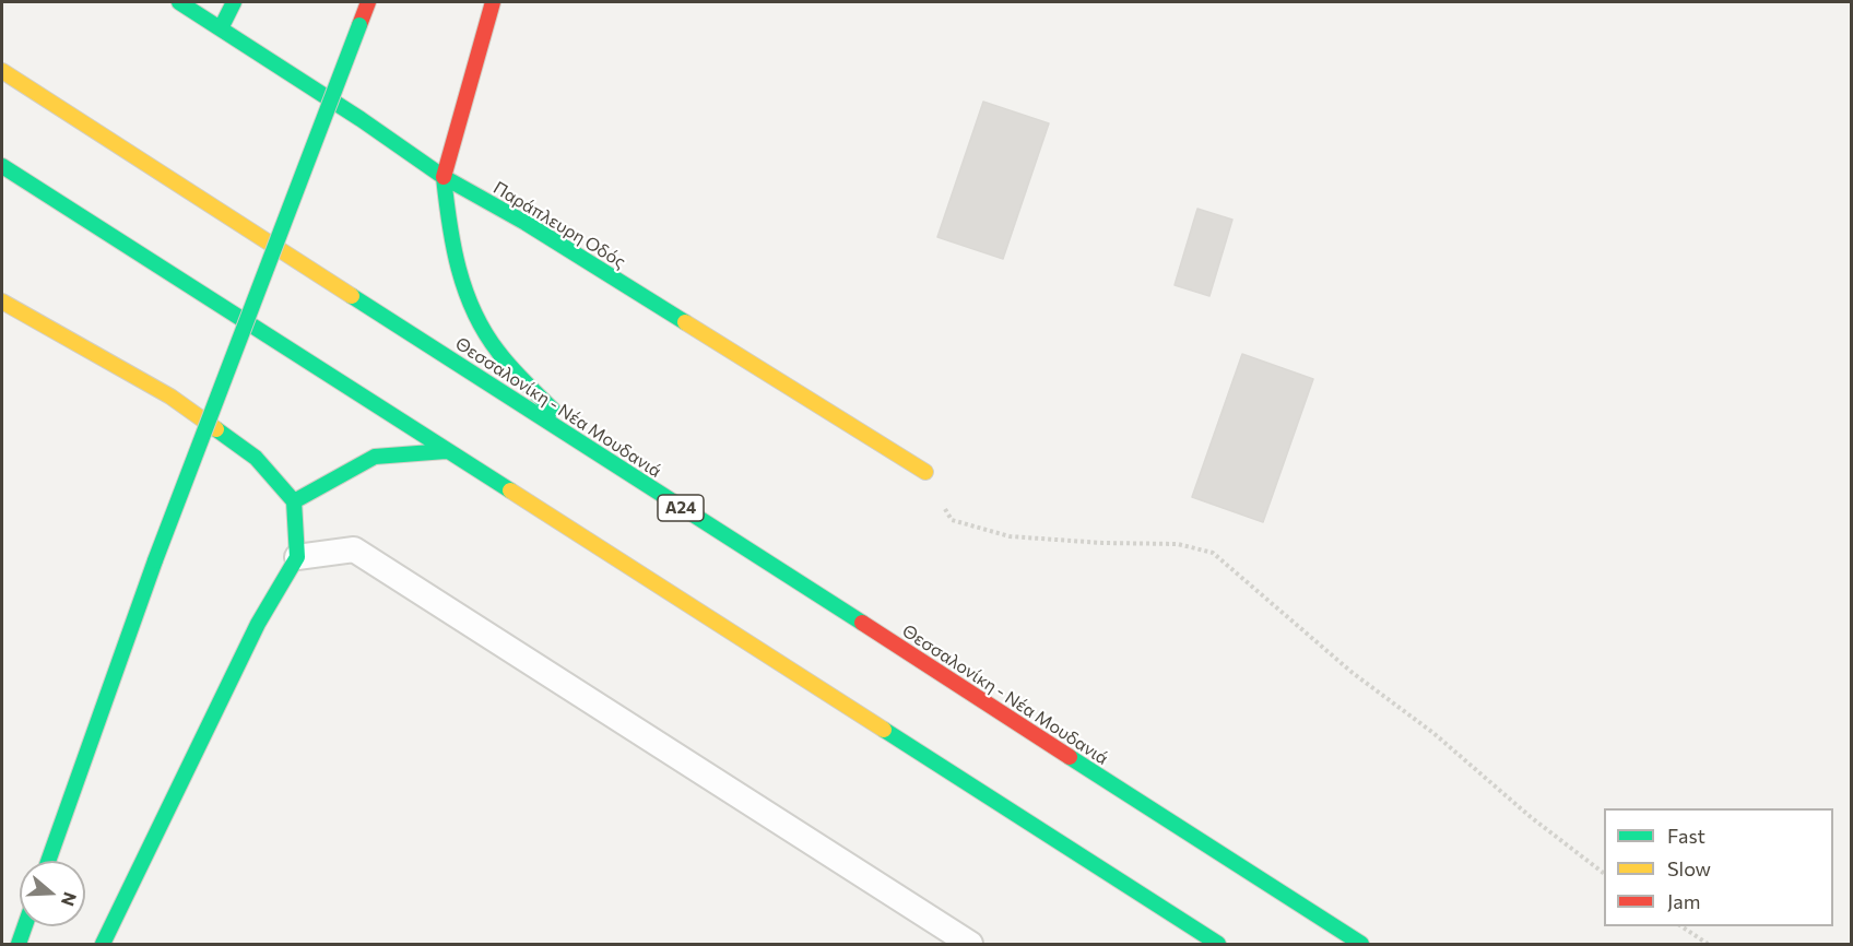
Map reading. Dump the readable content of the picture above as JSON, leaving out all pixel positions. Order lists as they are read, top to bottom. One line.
{"streets":{"main road":["Παράπλευρη Οδός","Θεσσαλονίκη - Νέα Μουδανιά","Α24"]},"legend":["Fast","Slow","Jam"],"north":"right"}
